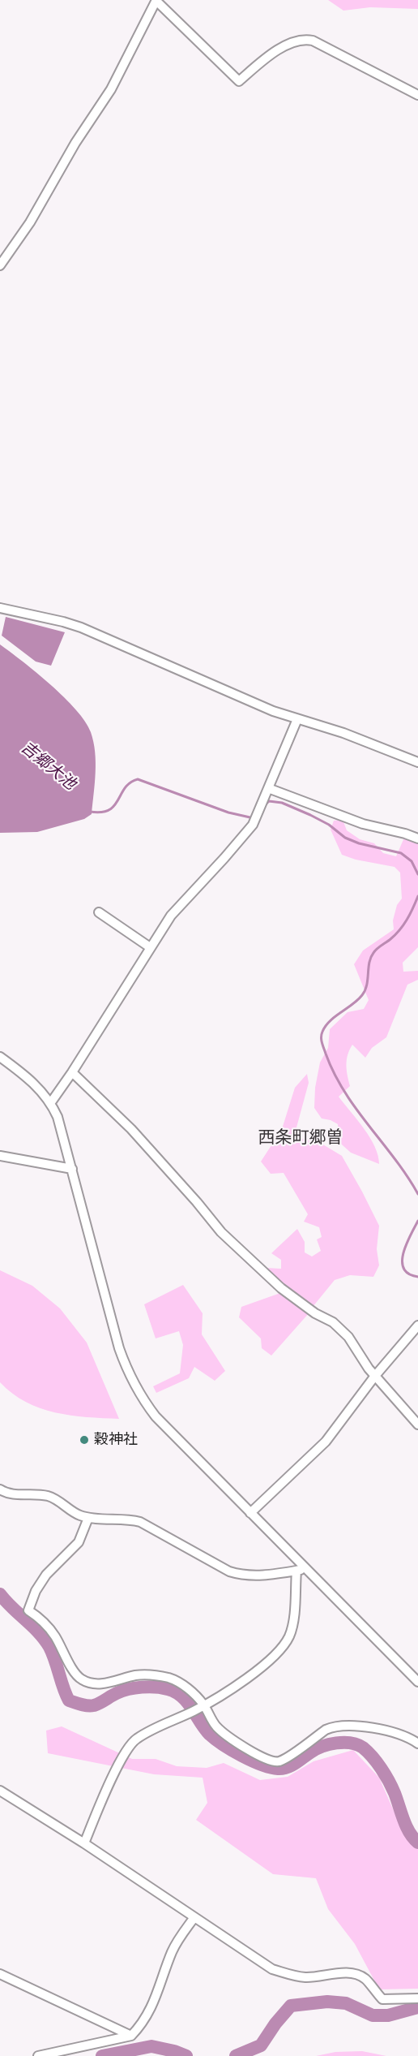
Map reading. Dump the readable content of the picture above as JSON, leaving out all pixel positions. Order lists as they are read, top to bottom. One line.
{"districts":["西条町郷曽"],"water":["吉郷大池"],"places":["穀神社"]}
